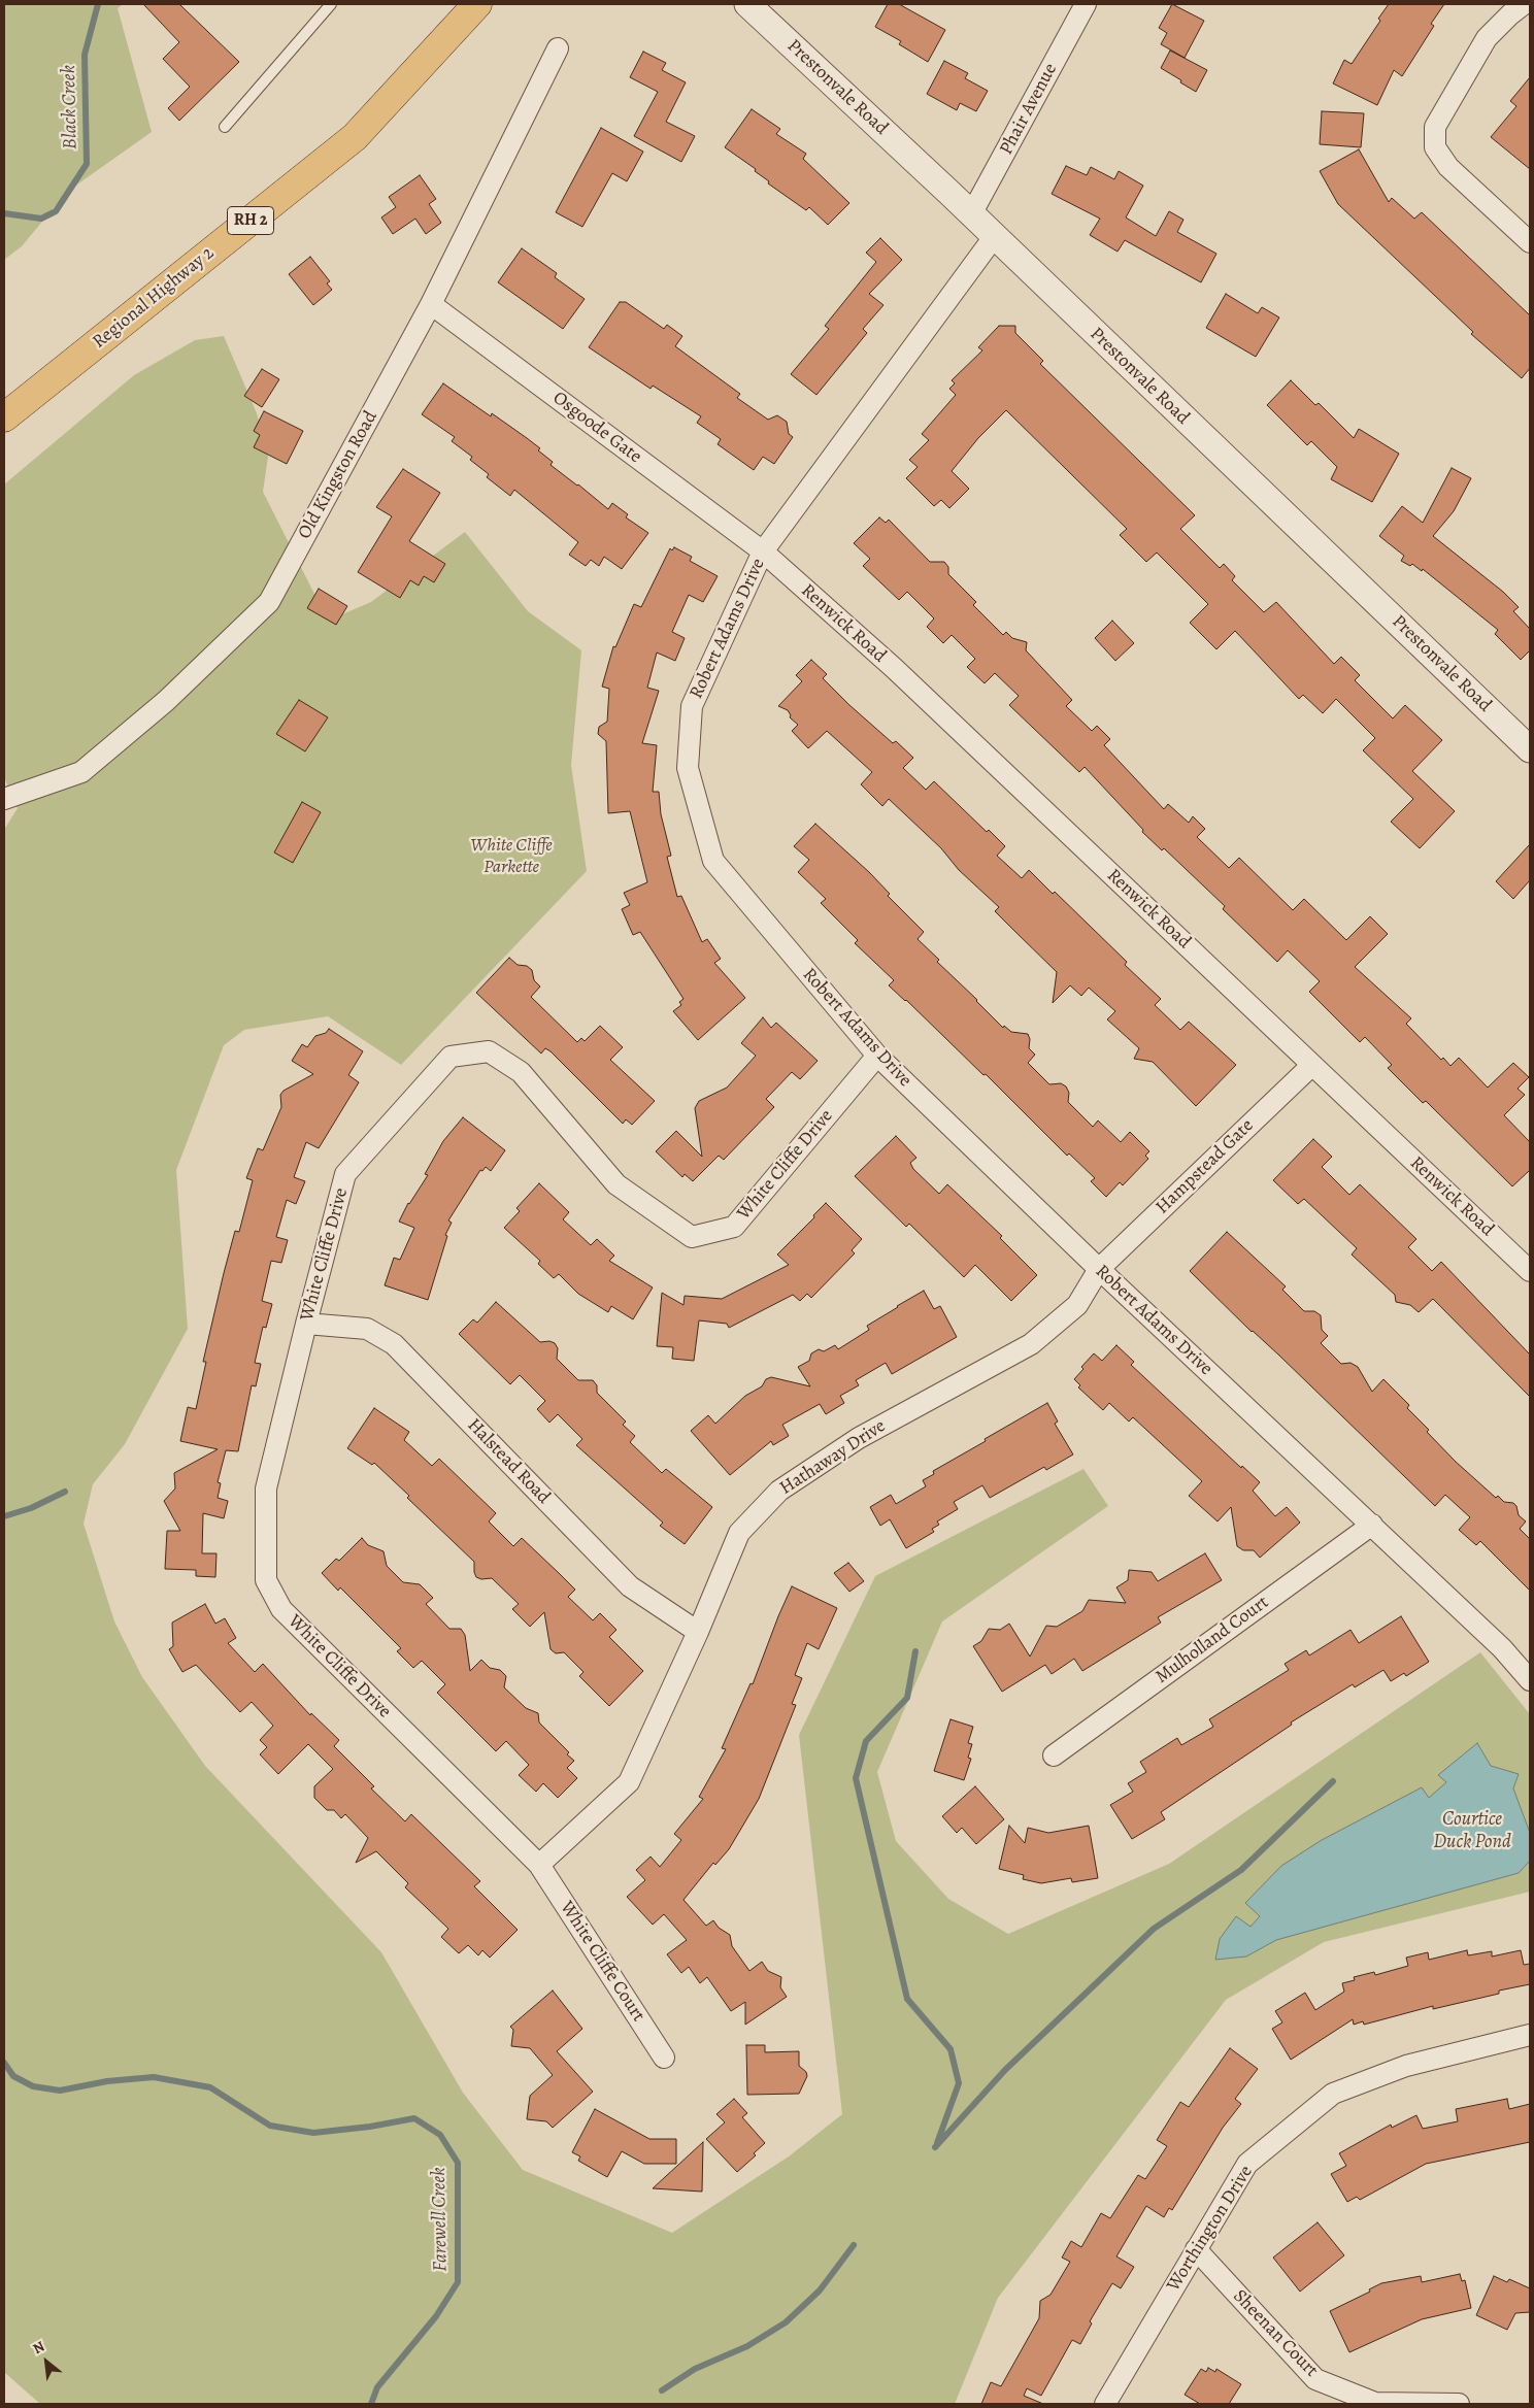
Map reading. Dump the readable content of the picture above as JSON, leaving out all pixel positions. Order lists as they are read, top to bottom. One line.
{"streets":{"main road":["RH 2","Regional Highway 2"],"street":["Prestonvale Road","Phair Avenue","Osgoode Gate","Old Kingston Road","Renwick Road","Robert Adams Drive","White Cliffe Drive","Hampstead Gate","Hathaway Drive","Halstead Road","Mulholland Court","White Cliffe Court","Worthington Drive","Sheenan Court"]},"crossings":[["Prestonvale Road","Phair Avenue"],["Prestonvale Road","Robert Adams Drive"],["Osgoode Gate","Old Kingston Road"],["Osgoode Gate","Renwick Road"],["Osgoode Gate","Robert Adams Drive"],["Renwick Road","Robert Adams Drive"],["Renwick Road","Hampstead Gate"],["Robert Adams Drive","White Cliffe Drive"],["Robert Adams Drive","Hampstead Gate"],["Robert Adams Drive","Hathaway Drive"],["Robert Adams Drive","Mulholland Court"],["White Cliffe Drive","Hathaway Drive"],["White Cliffe Drive","Halstead Road"],["White Cliffe Drive","White Cliffe Court"],["Hampstead Gate","Hathaway Drive"],["Hathaway Drive","Halstead Road"],["Hathaway Drive","White Cliffe Court"],["Worthington Drive","Sheenan Court"]],"water":["Black Creek","Courtice Duck Pond","Farewell Creek"],"parks":["White Cliffe Parkette"],"north":"top left"}
